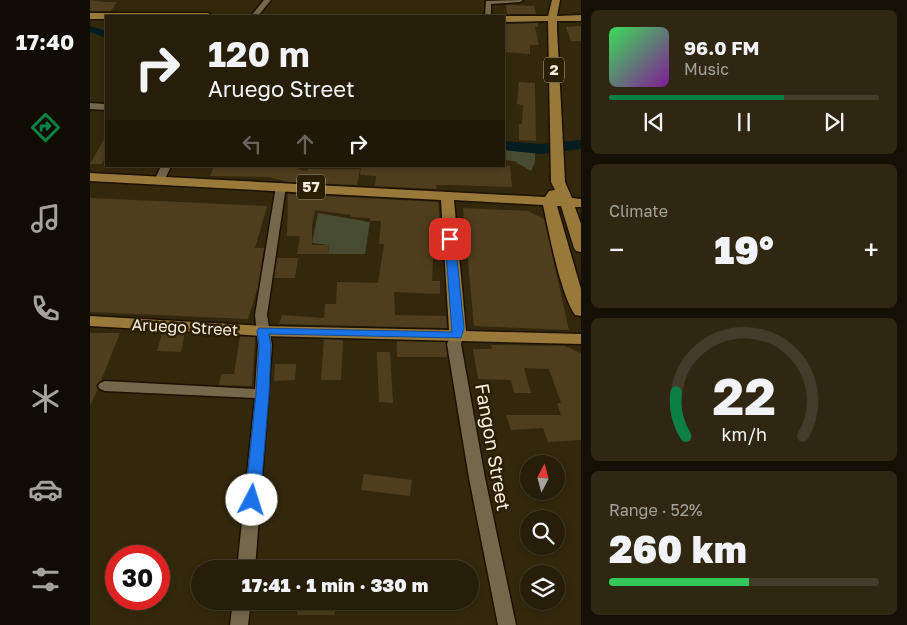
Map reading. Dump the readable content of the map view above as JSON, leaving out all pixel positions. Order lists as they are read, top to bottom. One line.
{"streets":{"main road":["2","57","Aruego Street"],"street":["Fangon Street"]},"crossings":[["Aruego Street","Fangon Street"]],"north":"top","page":{"tabs":"17:40","turn":["120 m","Aruego Street"],"song":["96.0 FM","Music"],"tile":["Climate",["Range · 52%","260 km"]],"heat":["−","19°","+"],"limit":"30","trip":"17:41 · 1 min · 330 m","gauge":["22","km/h"]}}
